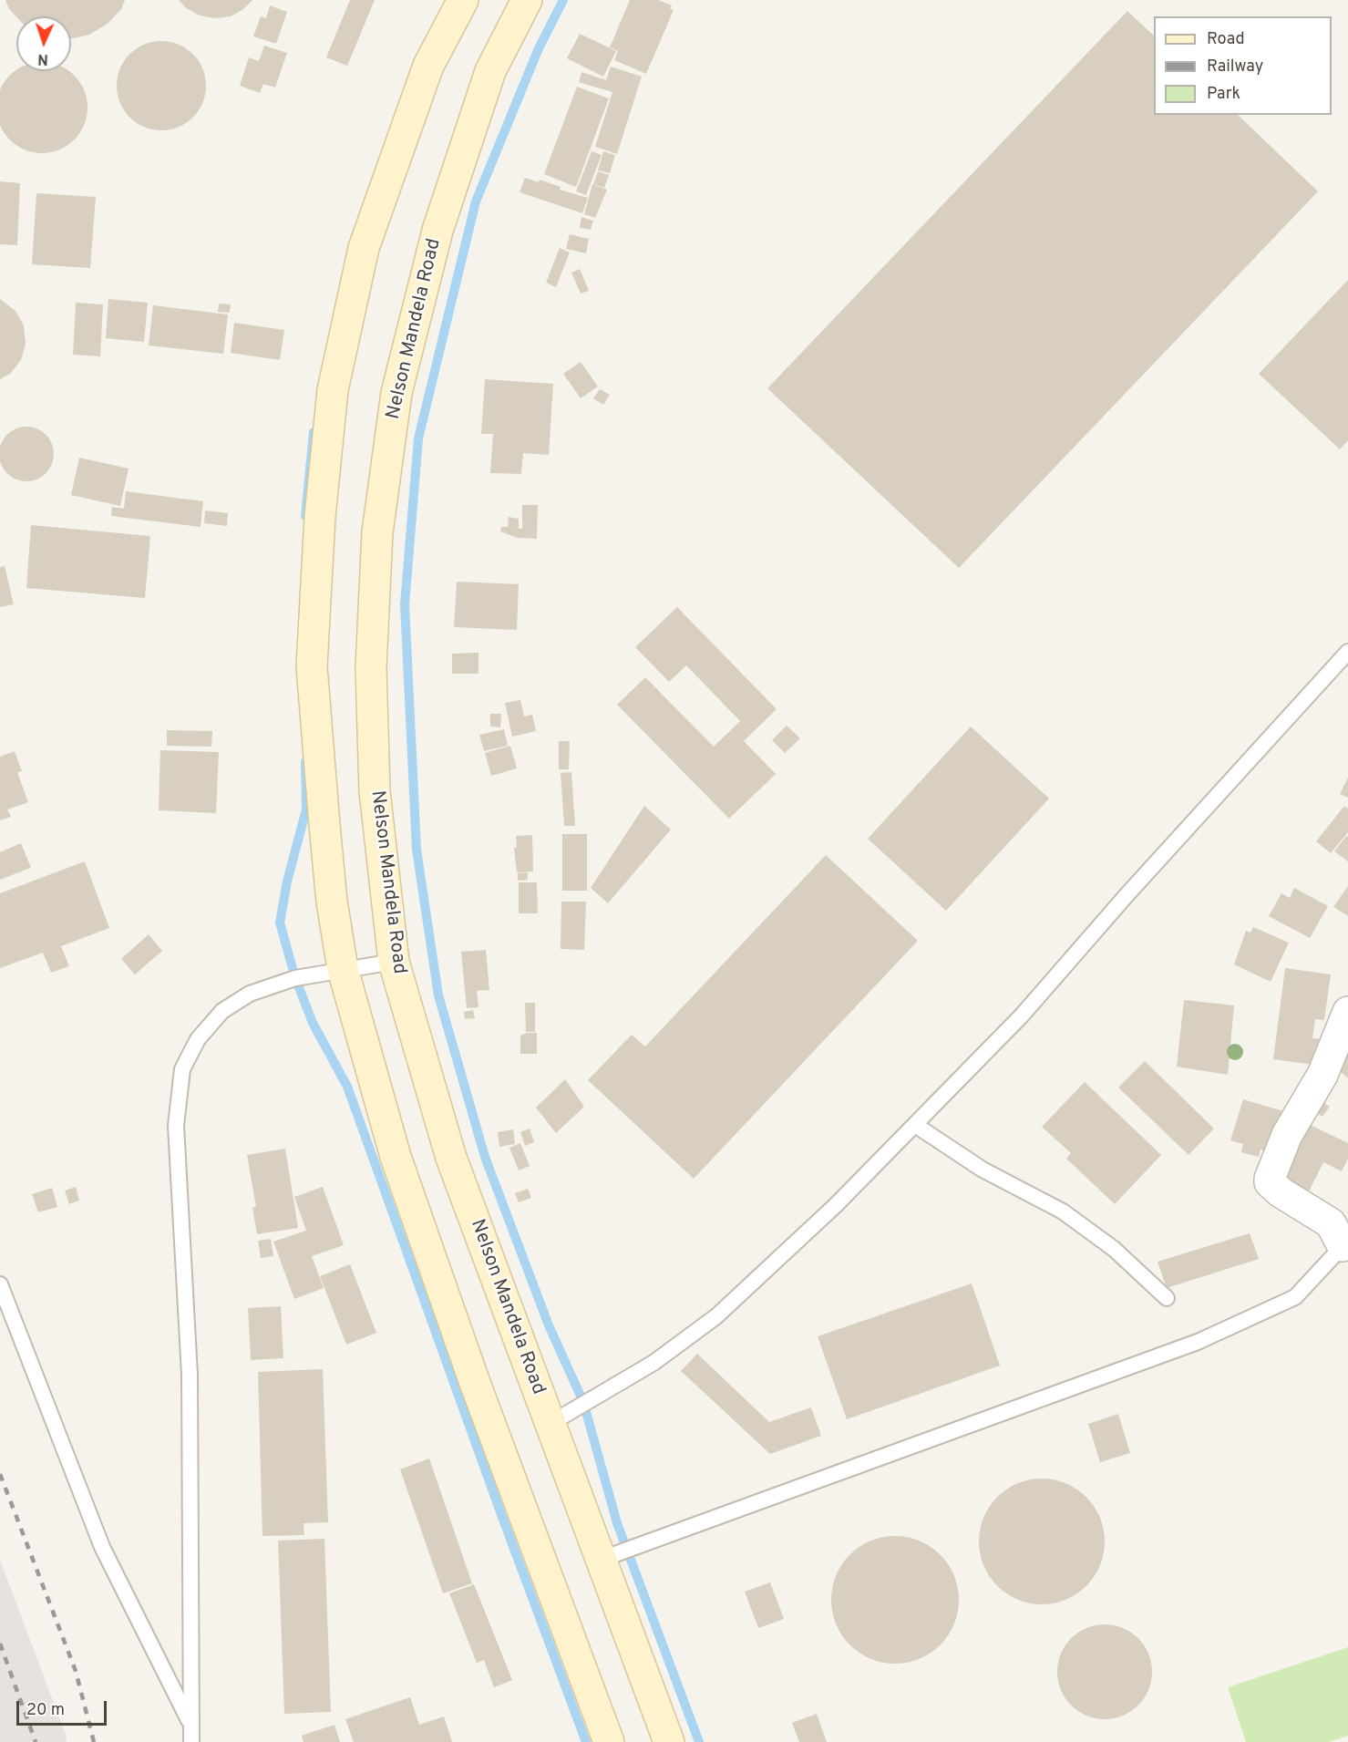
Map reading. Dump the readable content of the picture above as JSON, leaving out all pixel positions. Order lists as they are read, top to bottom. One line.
{"streets":{"main road":["Nelson Mandela Road"]},"legend":["Road","Railway","Park"],"scale_bar":"20 m","north":"bottom"}
